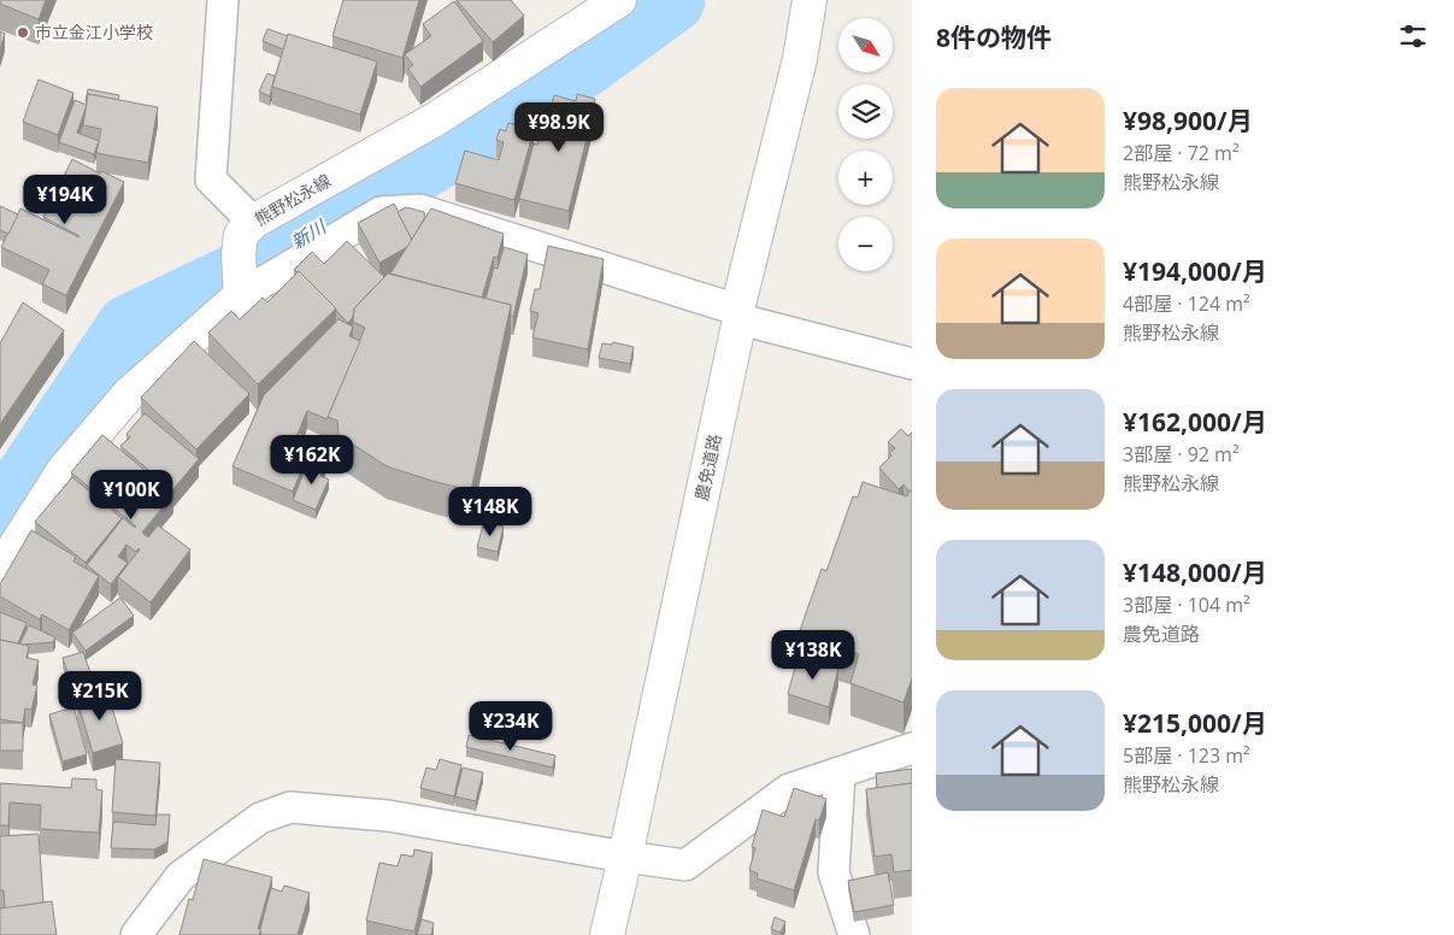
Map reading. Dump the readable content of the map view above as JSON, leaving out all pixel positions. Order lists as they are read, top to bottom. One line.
{"streets":{"street":["熊野松永線","農免道路"]},"water":["新川"],"places":["市立金江小学校"],"north":"bottom right","page":{"heading":"8件の物件","map_buttons":["+","−"],"list":[{"name":"¥98,900/月","note":"2部屋 · 72 m² · 熊野松永線"},{"name":"¥194,000/月","note":"4部屋 · 124 m² · 熊野松永線"},{"name":"¥162,000/月","note":"3部屋 · 92 m² · 熊野松永線"},{"name":"¥148,000/月","note":"3部屋 · 104 m² · 農免道路"},{"name":"¥215,000/月","note":"5部屋 · 123 m² · 熊野松永線"}],"price":["¥98.9K","¥194K","¥162K","¥100K","¥148K","¥138K","¥215K","¥234K"]}}
